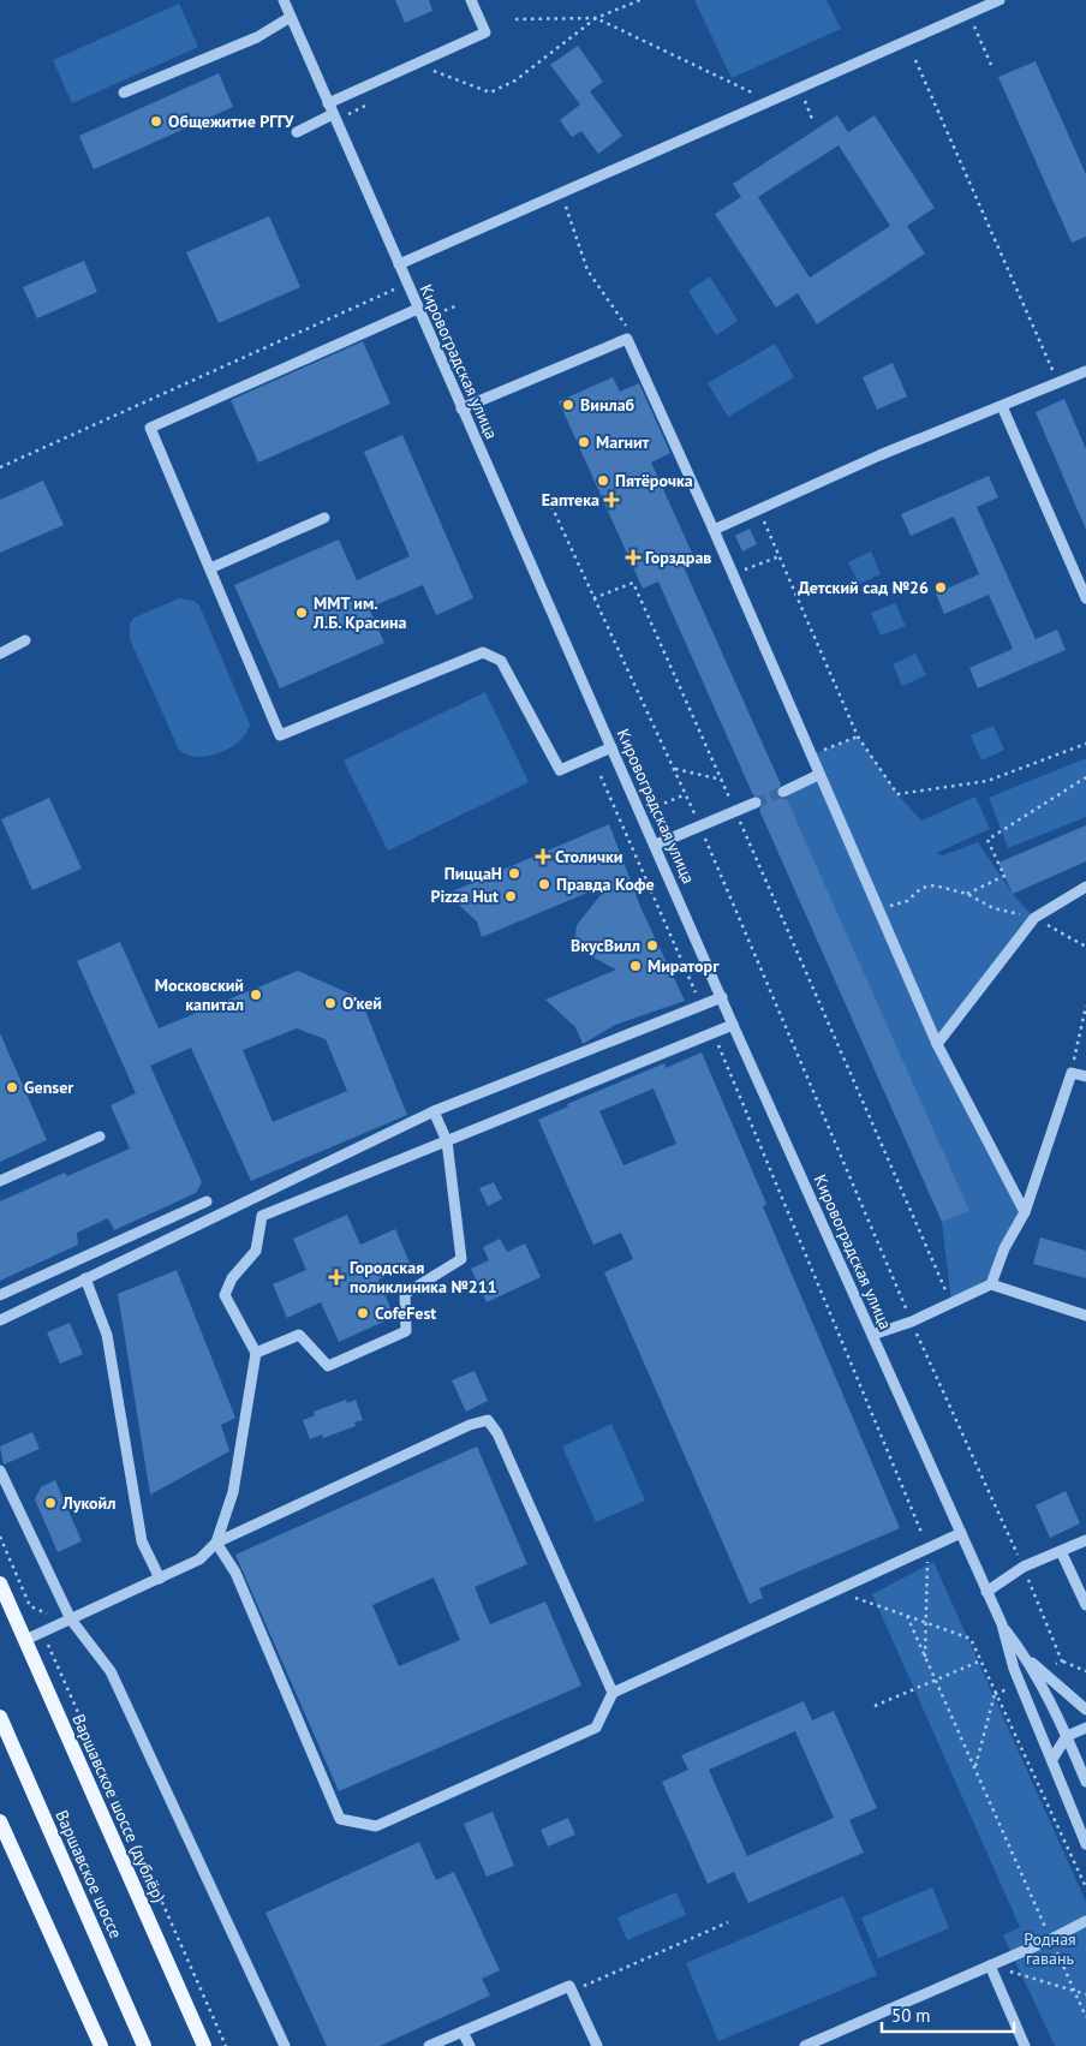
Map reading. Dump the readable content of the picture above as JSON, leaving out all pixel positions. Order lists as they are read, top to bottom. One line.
{"streets":{"main road":["Варшавское шоссе (дублёр)","Варшавское шоссе"],"street":["Кировоградская улица"]},"parks":["Родная гавань"],"places":{"other":["Общежитие РГГУ","Винлаб","Магнит","Пятёрочка","Детский сад №26","ММТ им. Л.Б. Красина","ПиццаН","Правда Кофе","Pizza Hut","ВкусВилл","Мираторг","Московский капитал","О’кей","Genser","CofeFest","Лукойл"],"health":["Еаптека","Горздрав","Столички","Городская поликлиника №211"]},"scale_bar":"50 m"}
